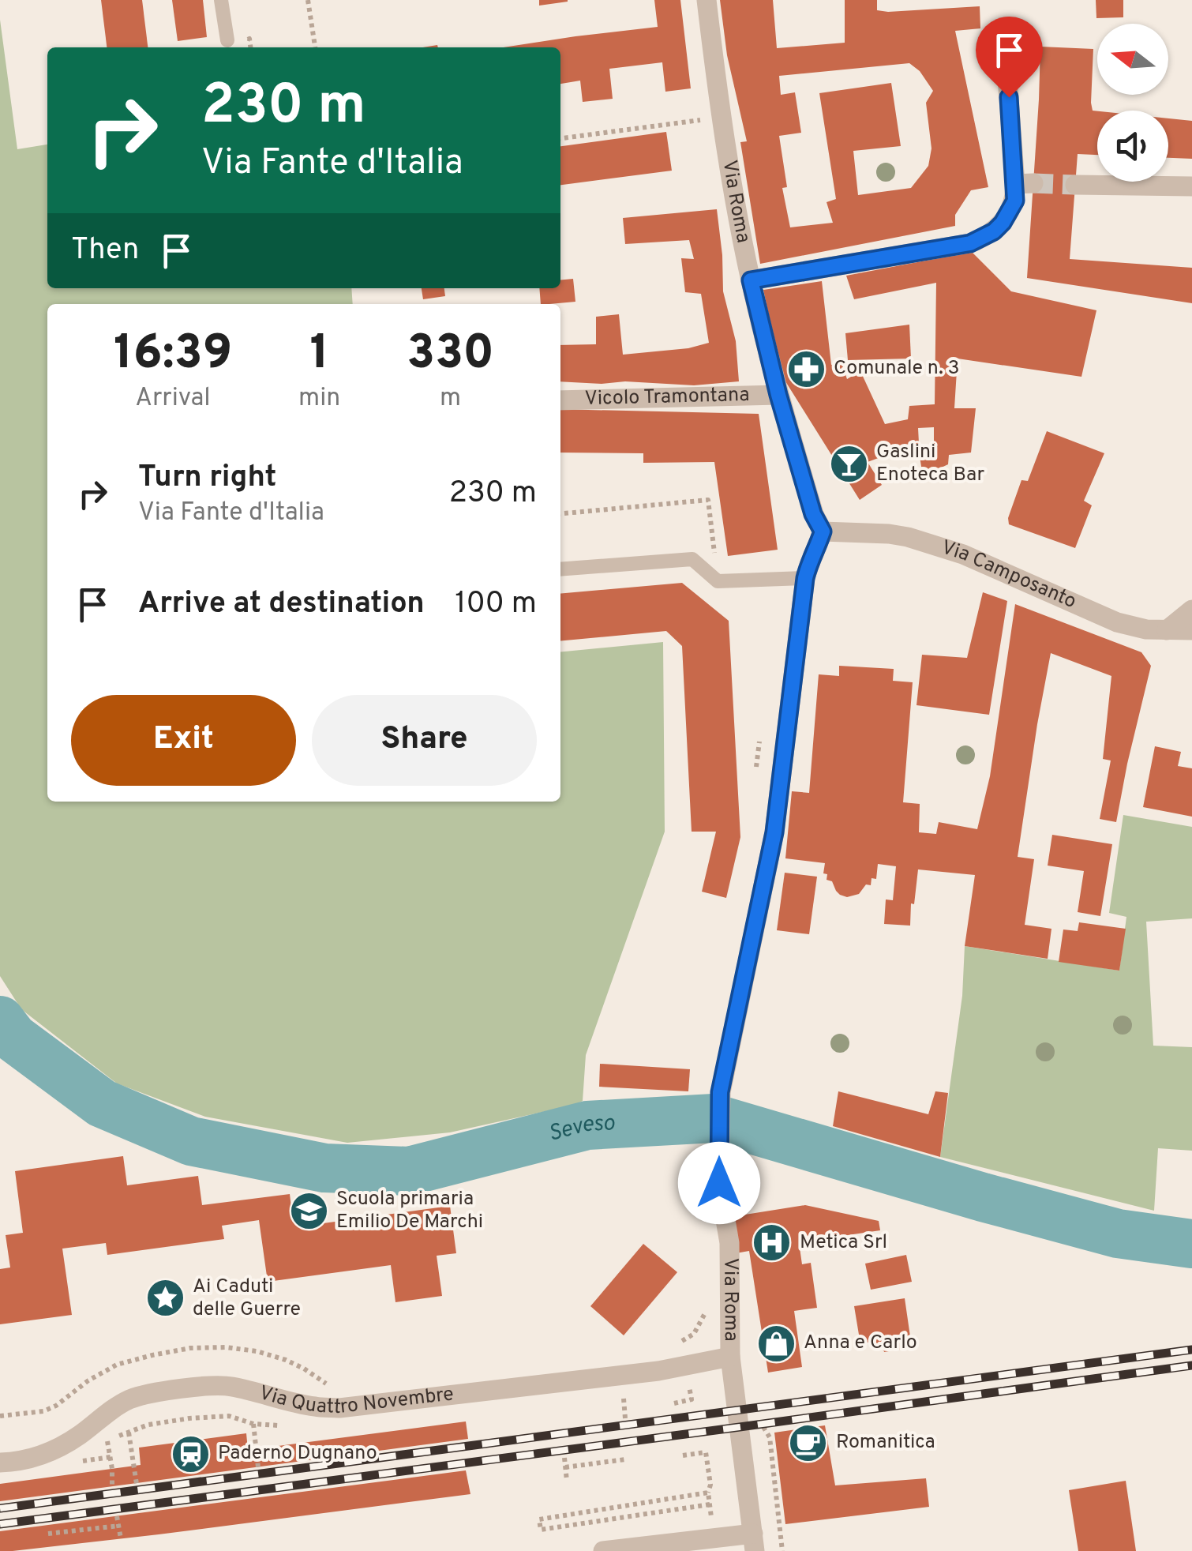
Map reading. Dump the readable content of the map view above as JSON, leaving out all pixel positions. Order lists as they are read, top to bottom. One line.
{"streets":{"street":["Via Roma","Vicolo Tramontana","Via Camposanto","Via Quattro Novembre"]},"crossings":[["Via Roma","Vicolo Tramontana"],["Via Roma","Via Camposanto"],["Via Roma","Via Quattro Novembre"]],"water":["Seveso"],"places":{"pharmacy":["Comunale n. 3"],"bar":["Gaslini Enoteca Bar"],"school or university":["Scuola primaria Emilio De Marchi"],"hospital":["Metica Srl"],"place":["Ai Caduti delle Guerre"],"shop":["Anna e Carlo"],"cafe":["Romanitica"],"station":["Paderno Dugnano"]},"north":"left","page":{"turn":["230 m","Via Fante d'Italia"],"then":"Then","eta":["16:39","Arrival","1","min","330","m"],"list":[{"name":"Turn right","note":"Via Fante d'Italia","value":"230 m"},{"name":"Arrive at destination","value":"100 m"}],"buttons":["Exit","Share"]}}
